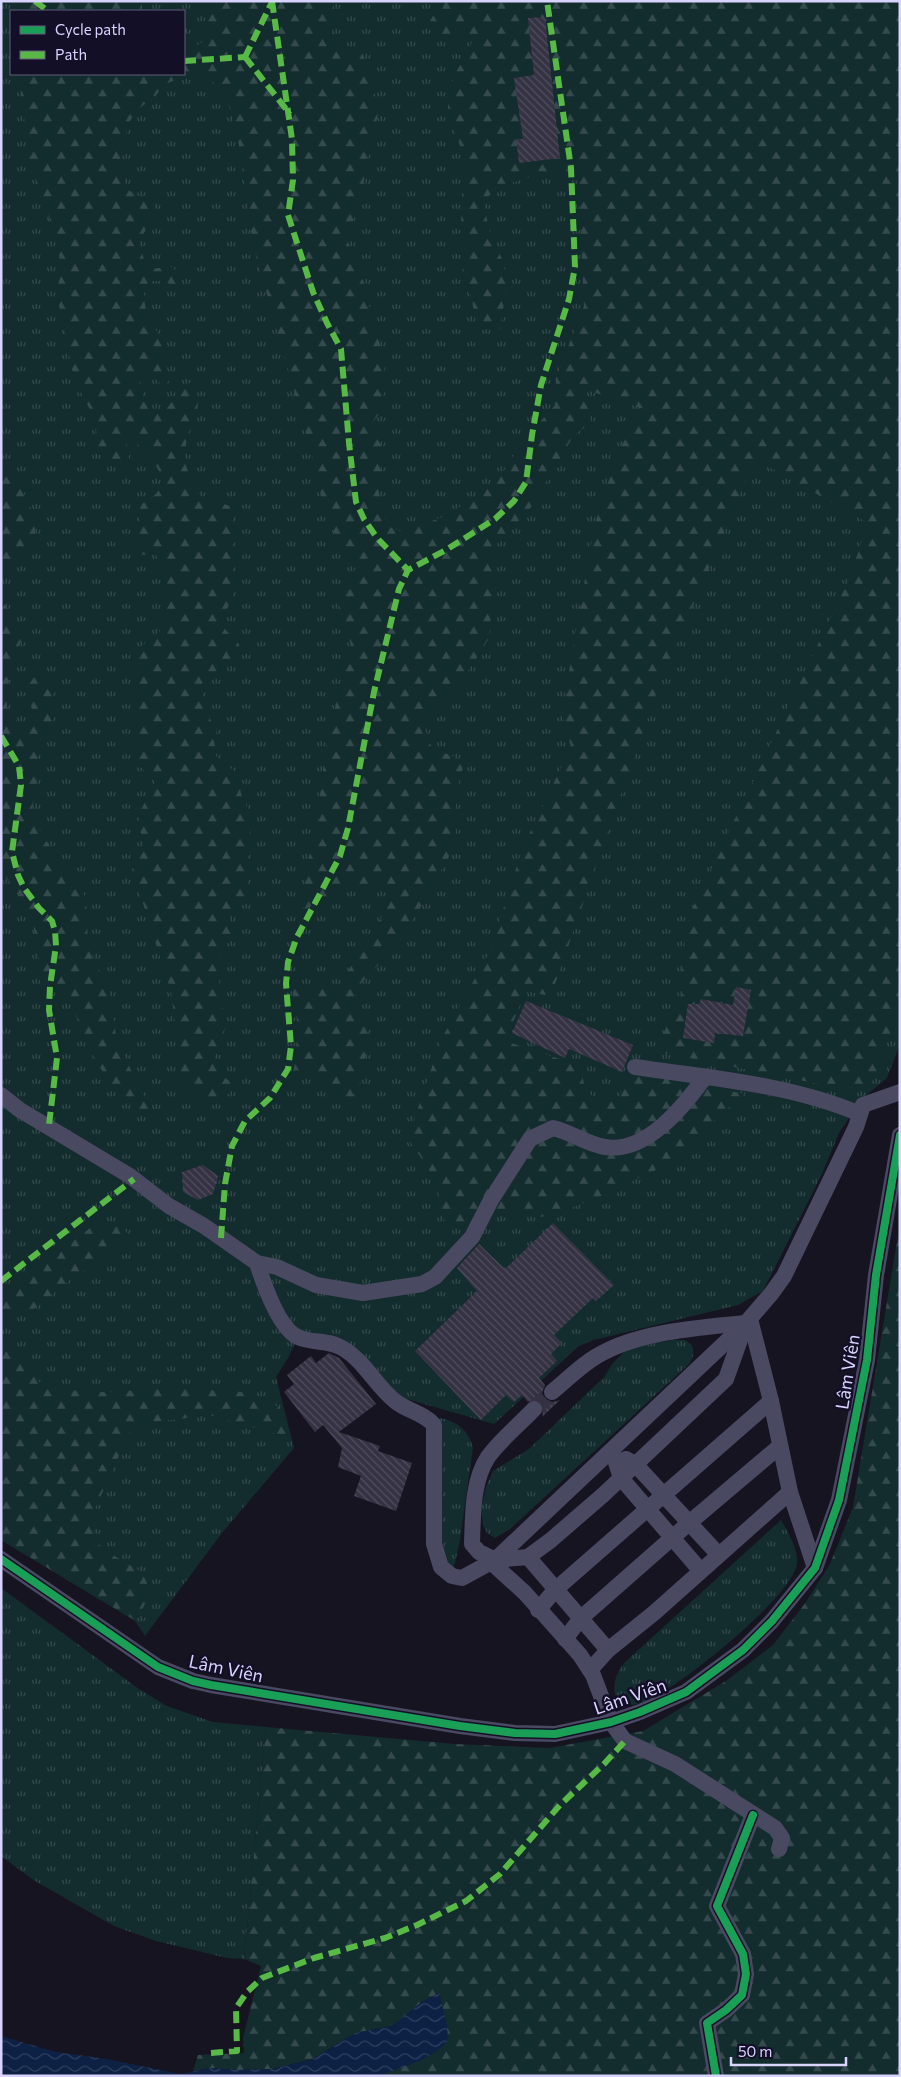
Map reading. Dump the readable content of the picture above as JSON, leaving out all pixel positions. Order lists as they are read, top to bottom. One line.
{"streets":{"street":["Lâm Viên"]},"legend":["Cycle path","Path"],"scale_bar":"50 m"}
